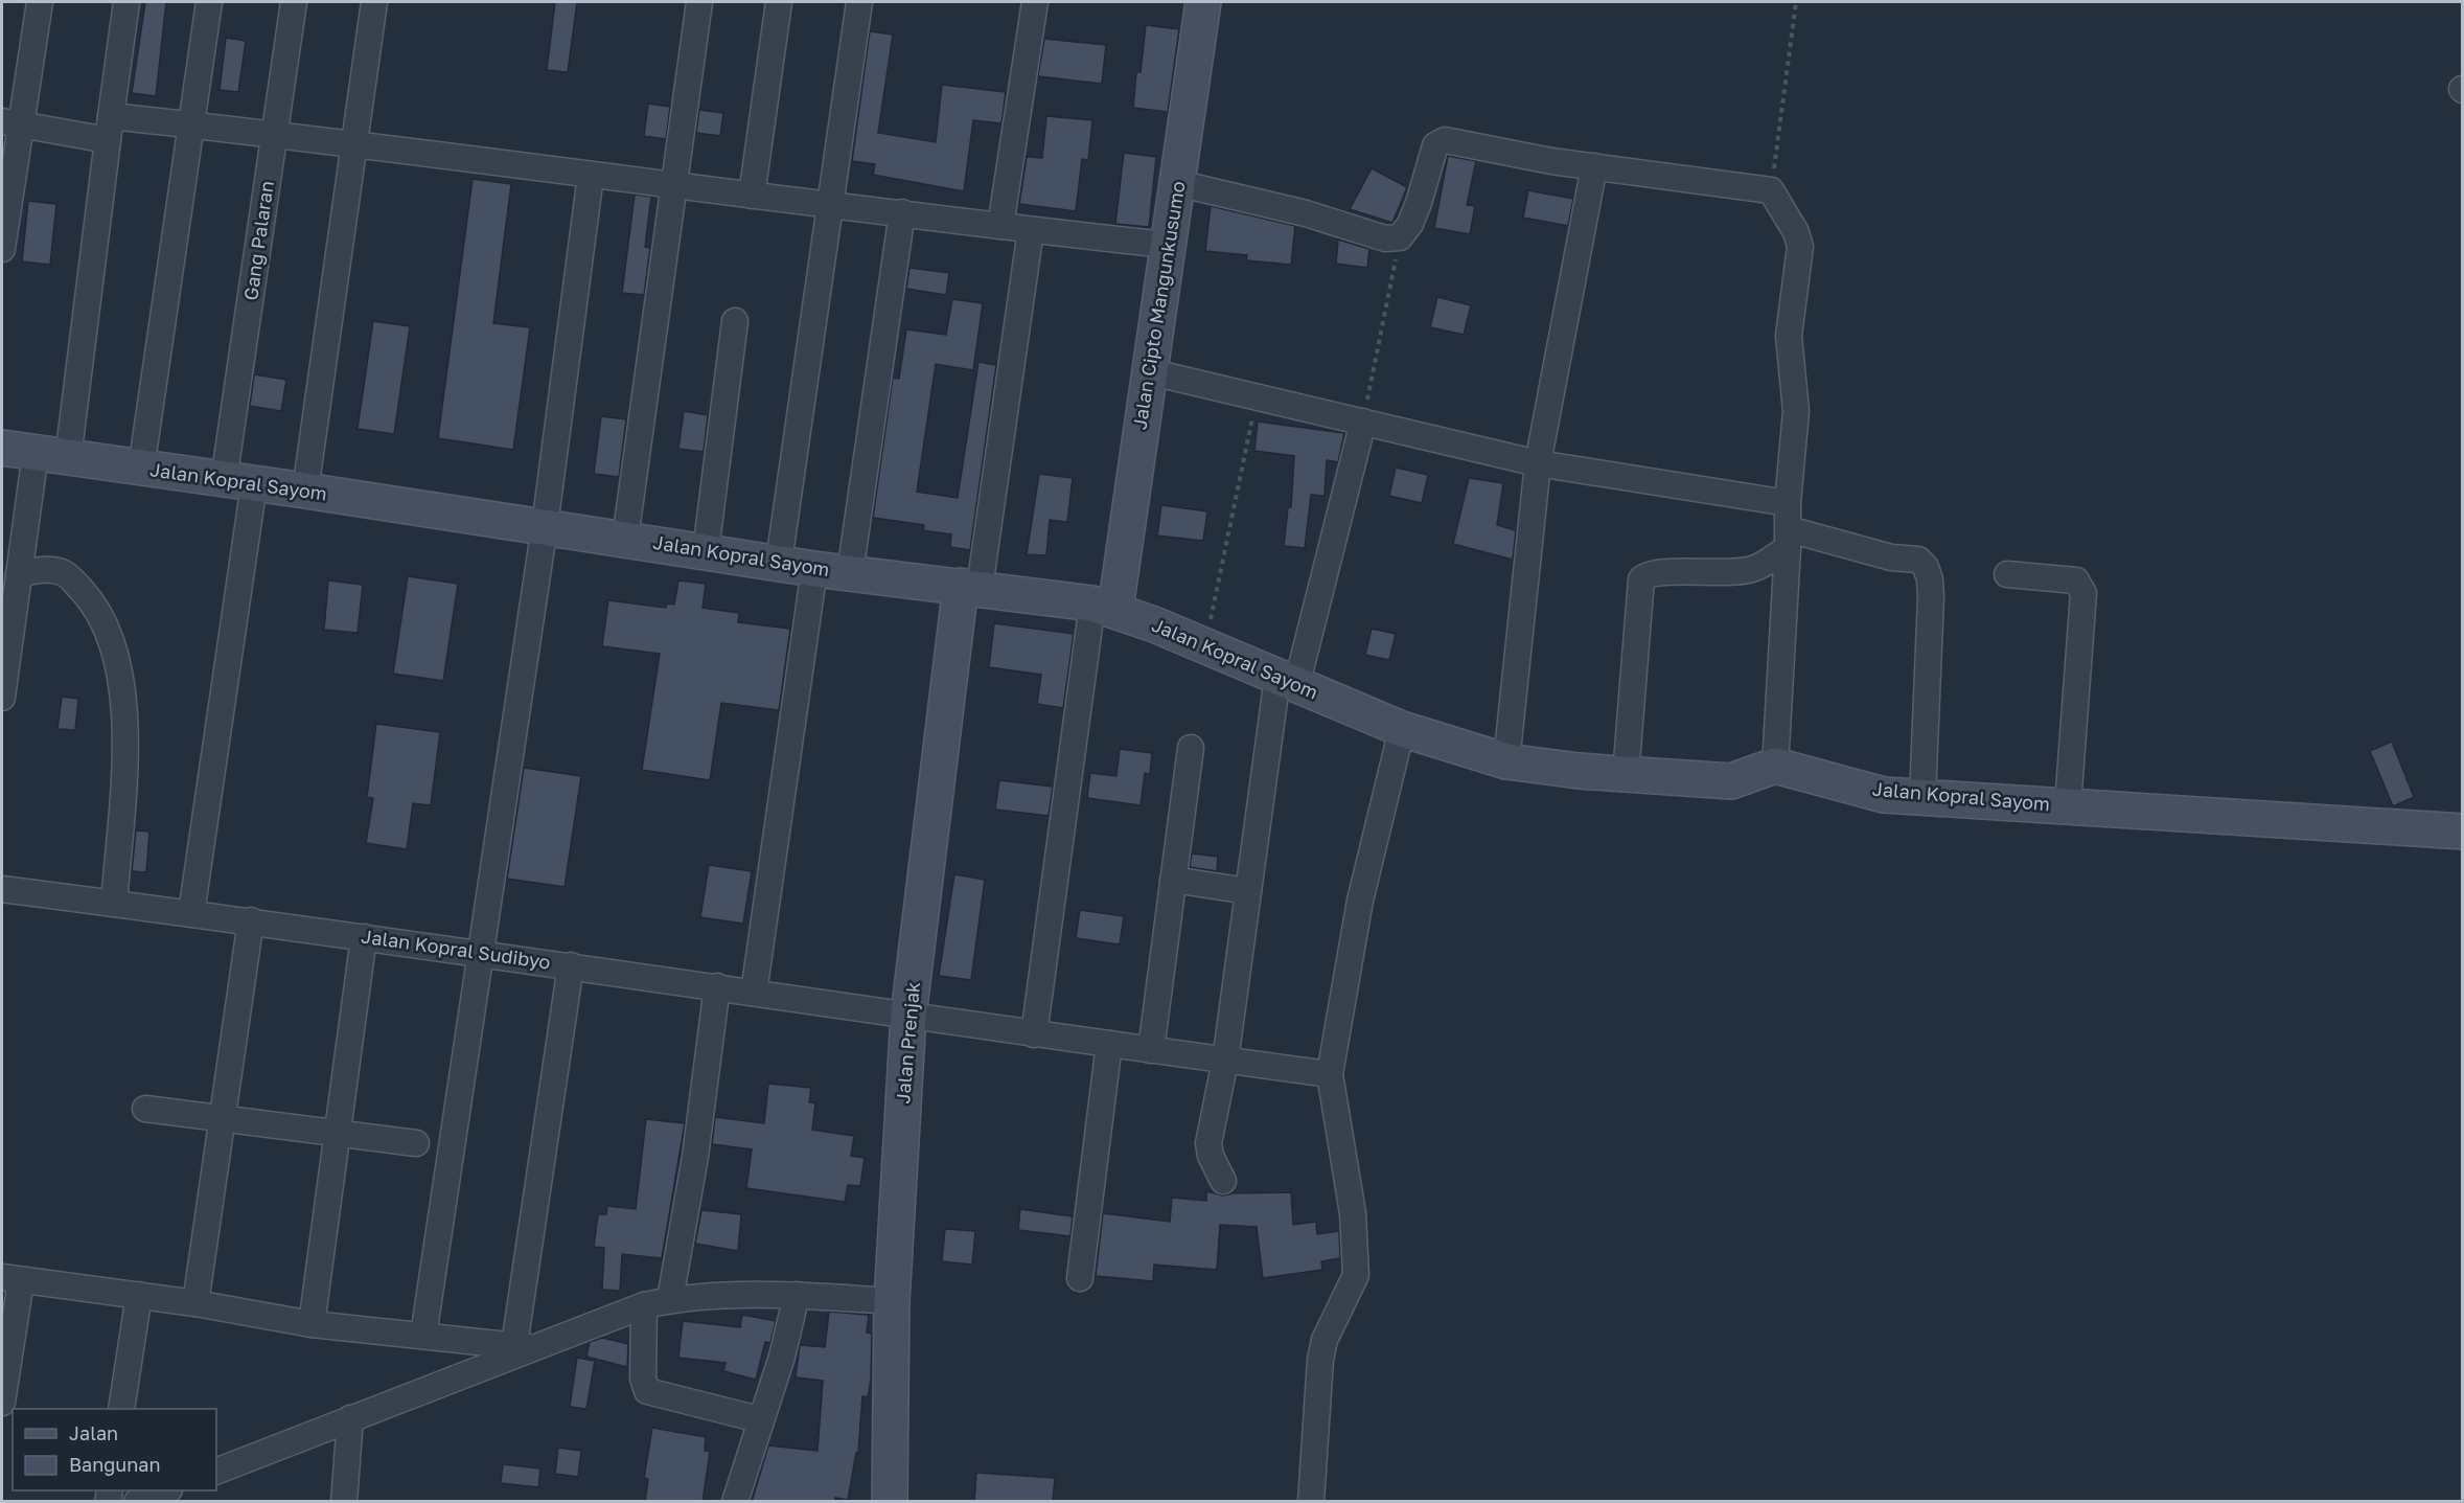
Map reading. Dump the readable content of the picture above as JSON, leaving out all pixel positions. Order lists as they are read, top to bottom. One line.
{"streets":{"street":["Gang Palaran","Jalan Cipto Mangunkusumo","Jalan Kopral Sayom","Jalan Kopral Sudibyo","Jalan Prenjak"]},"crossings":[["Gang Palaran","Jalan Kopral Sayom"],["Gang Palaran","Jalan Kopral Sudibyo"],["Jalan Cipto Mangunkusumo","Jalan Kopral Sayom"],["Jalan Kopral Sayom","Jalan Prenjak"],["Jalan Kopral Sudibyo","Jalan Prenjak"]],"legend":["Jalan","Bangunan"]}
